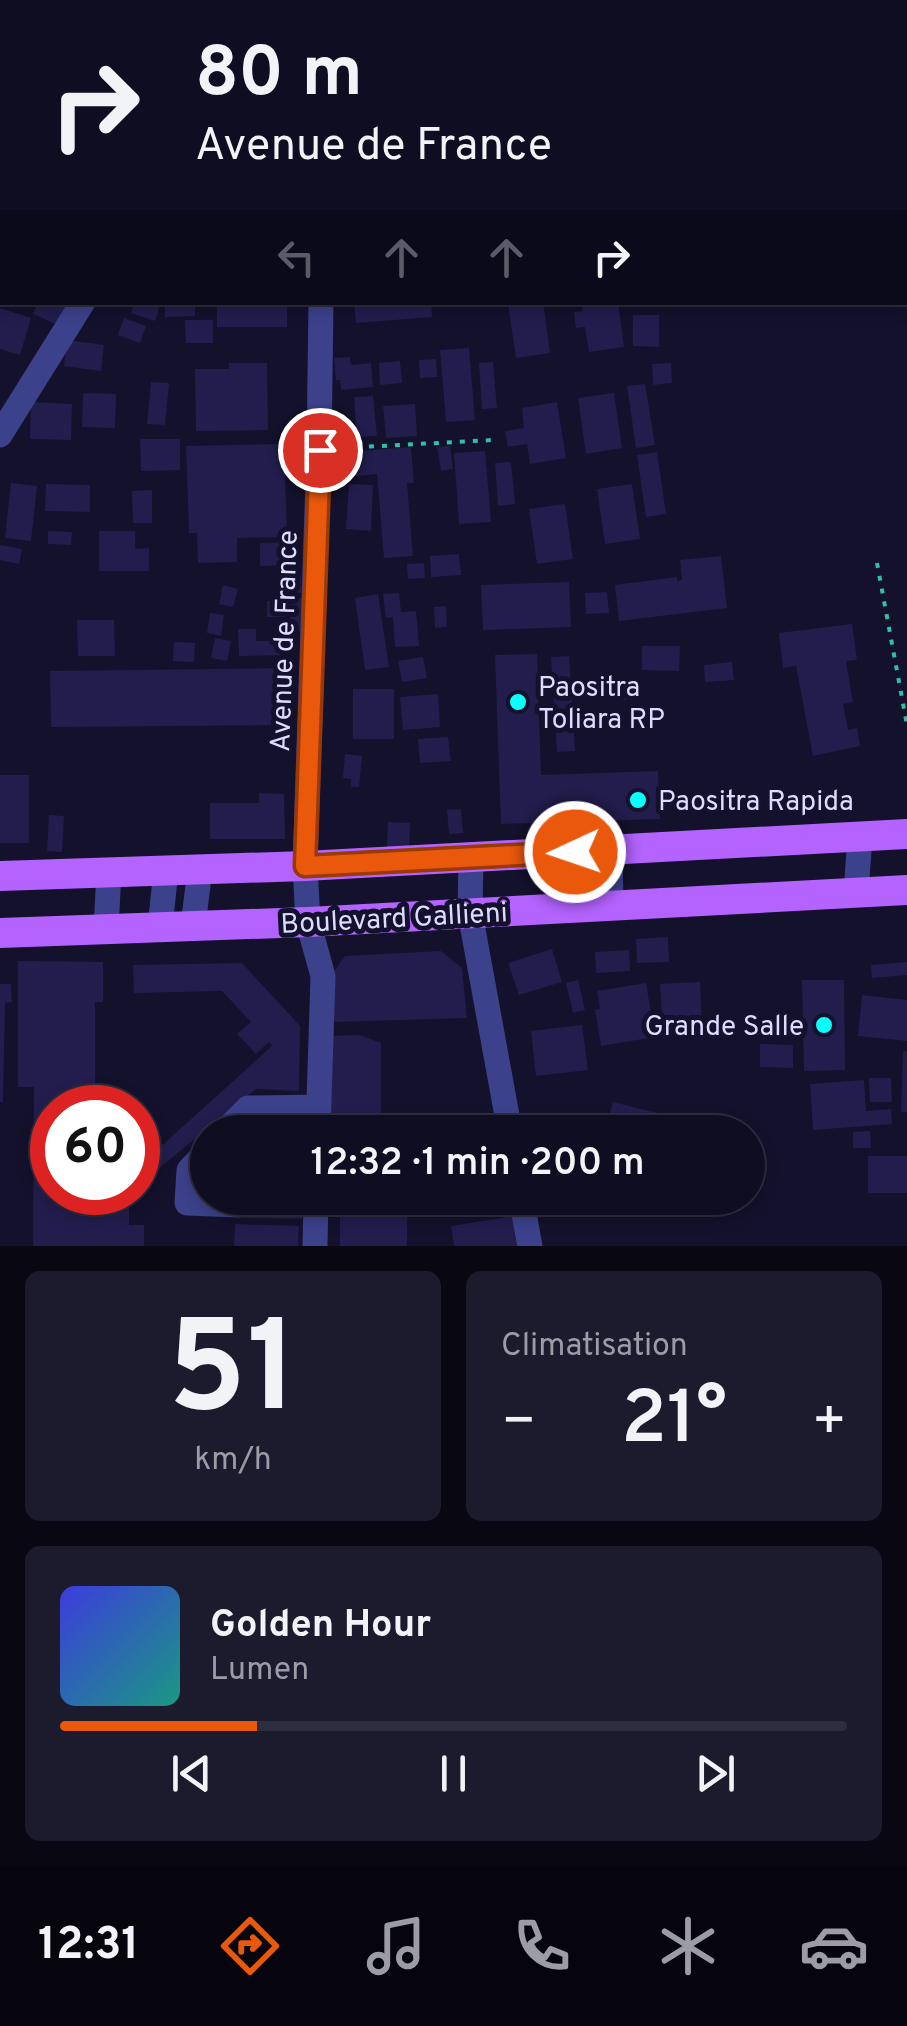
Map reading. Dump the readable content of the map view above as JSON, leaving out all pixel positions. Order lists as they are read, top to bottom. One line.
{"streets":{"main road":["Boulevard Gallieni"],"street":["Avenue de France"]},"crossings":[["Avenue de France","Boulevard Gallieni"]],"places":["Paositra Toliara RP","Paositra Rapida","Grande Salle"],"page":{"turn":["80 m","Avenue de France"],"limit":"60","trip":"12:32 · 1 min · 200 m","tile":[["51","km/h"],"Climatisation"],"heat":["−","21°","+"],"song":["Golden Hour","Lumen"],"tabs":"12:31"}}
